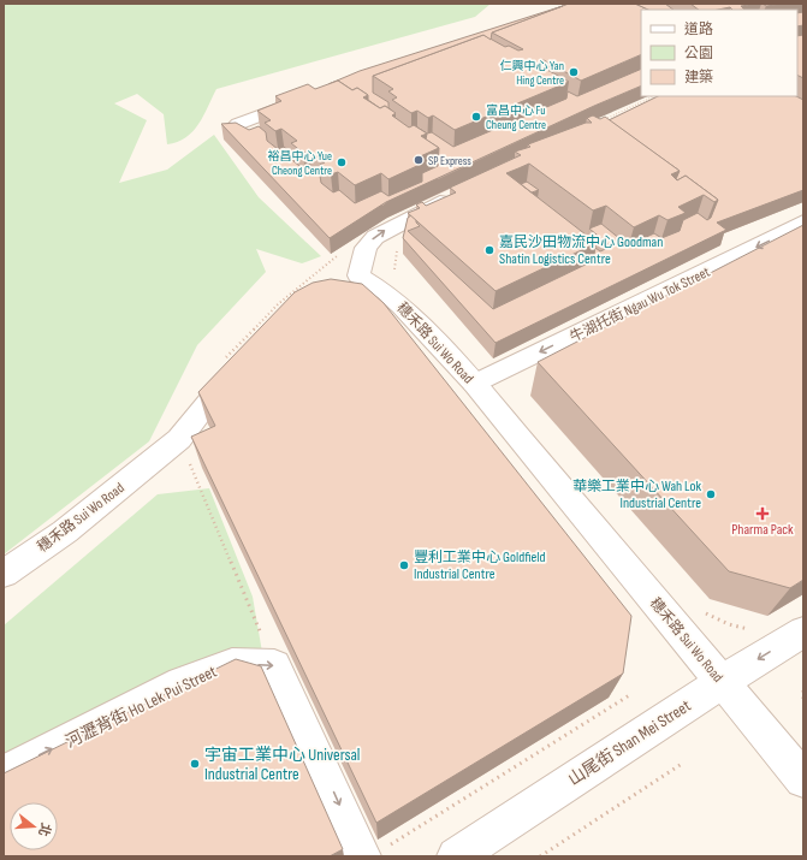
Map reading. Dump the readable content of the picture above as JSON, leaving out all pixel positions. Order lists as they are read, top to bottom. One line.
{"streets":{"street":["牛湖托街 Ngau Wu Tok Street","穗禾路 Sui Wo Road","河瀝背街 Ho Lek Pui Street","山尾街 Shan Mei Street"]},"crossings":[["牛湖托街 Ngau Wu Tok Street","穗禾路 Sui Wo Road"],["穗禾路 Sui Wo Road","山尾街 Shan Mei Street"]],"one_way":["牛湖托街 Ngau Wu Tok Street","河瀝背街 Ho Lek Pui Street"],"places":{"other":["仁興中心 Yan Hing Centre","富昌中心 Fu Cheung Centre","SP Express","裕昌中心 Yue Cheong Centre","嘉民沙田物流中心 Goodman Shatin Logistics Centre","華樂工業中心 Wah Lok Industrial Centre","豐利工業中心 Goldfield Industrial Centre","宇宙工業中心 Universal Industrial Centre"],"health":["Pharma Pack"]},"legend":["道路","公園","建築"],"north":"right"}
